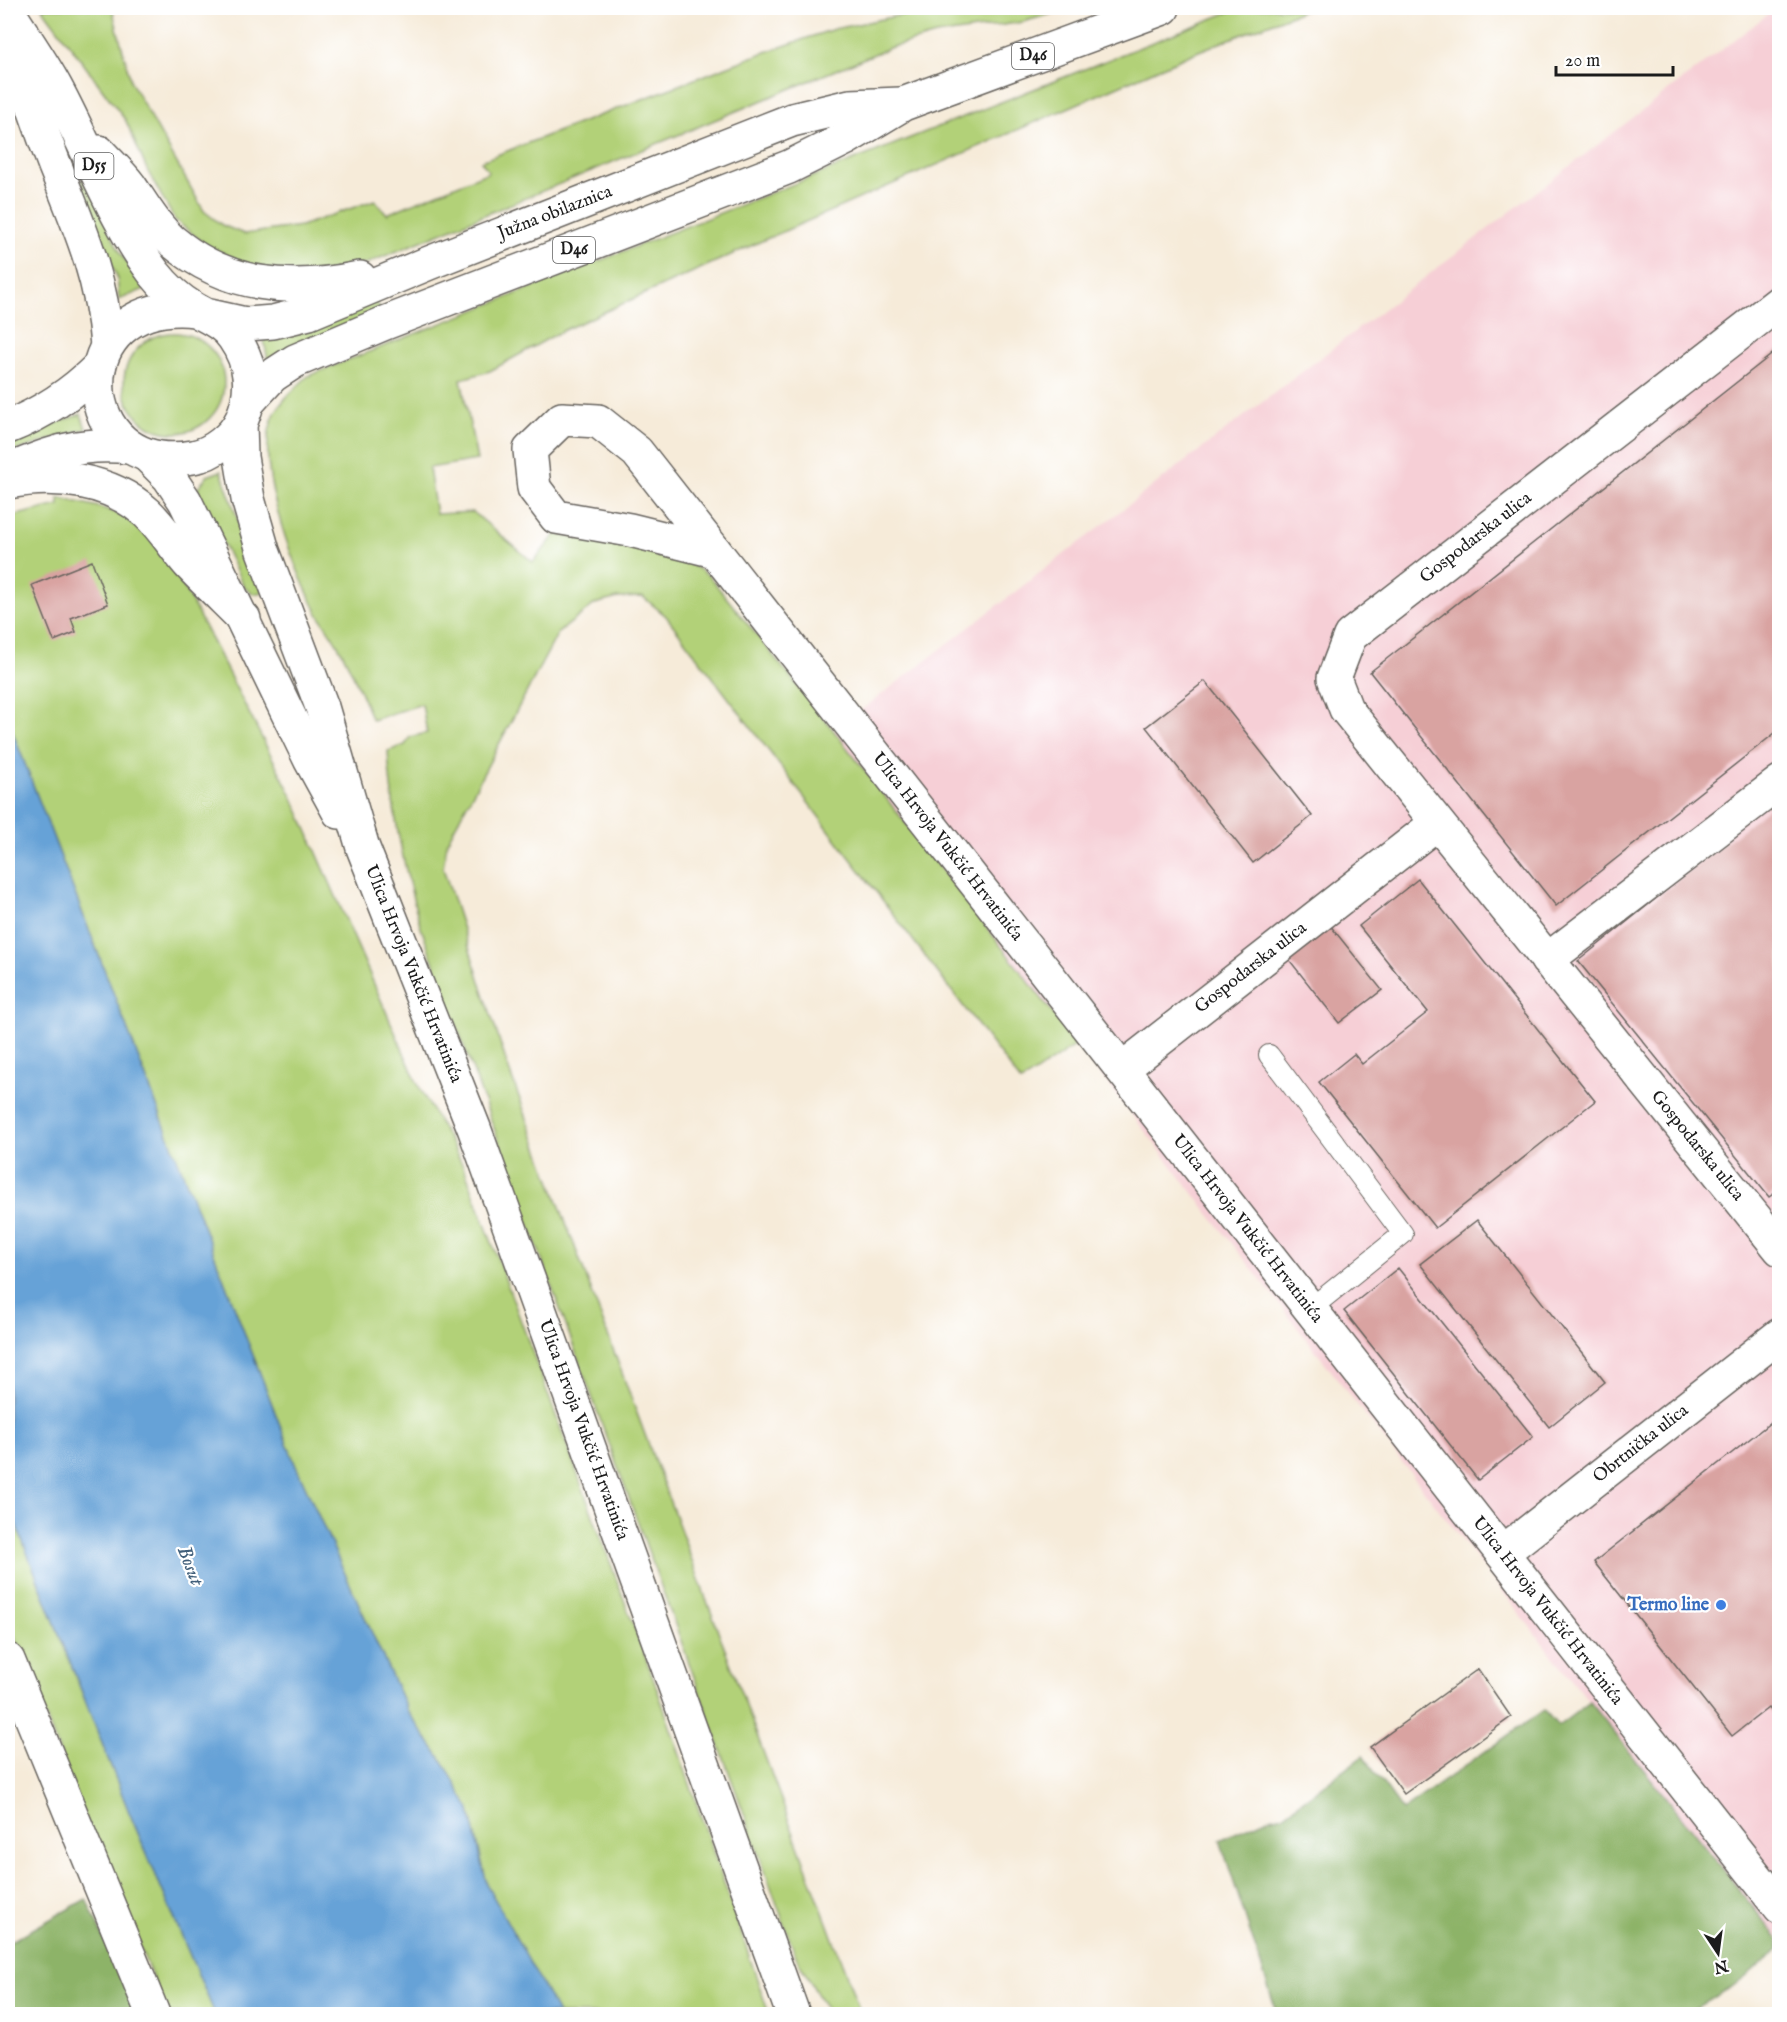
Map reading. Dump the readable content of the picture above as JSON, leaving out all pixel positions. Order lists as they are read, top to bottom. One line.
{"streets":{"main road":["D46","D55","Južna obilaznica","Gospodarska ulica","Ulica Hrvoja Vukčić Hrvatinića","Obrtnička ulica"]},"crossings":[["D55","Južna obilaznica"],["D55","Ulica Hrvoja Vukčić Hrvatinića"],["Južna obilaznica","Ulica Hrvoja Vukčić Hrvatinića"],["Gospodarska ulica","Ulica Hrvoja Vukčić Hrvatinića"],["Ulica Hrvoja Vukčić Hrvatinića","Obrtnička ulica"]],"water":["Bosut"],"places":["Termo line"],"scale_bar":"20 m","north":"bottom"}
